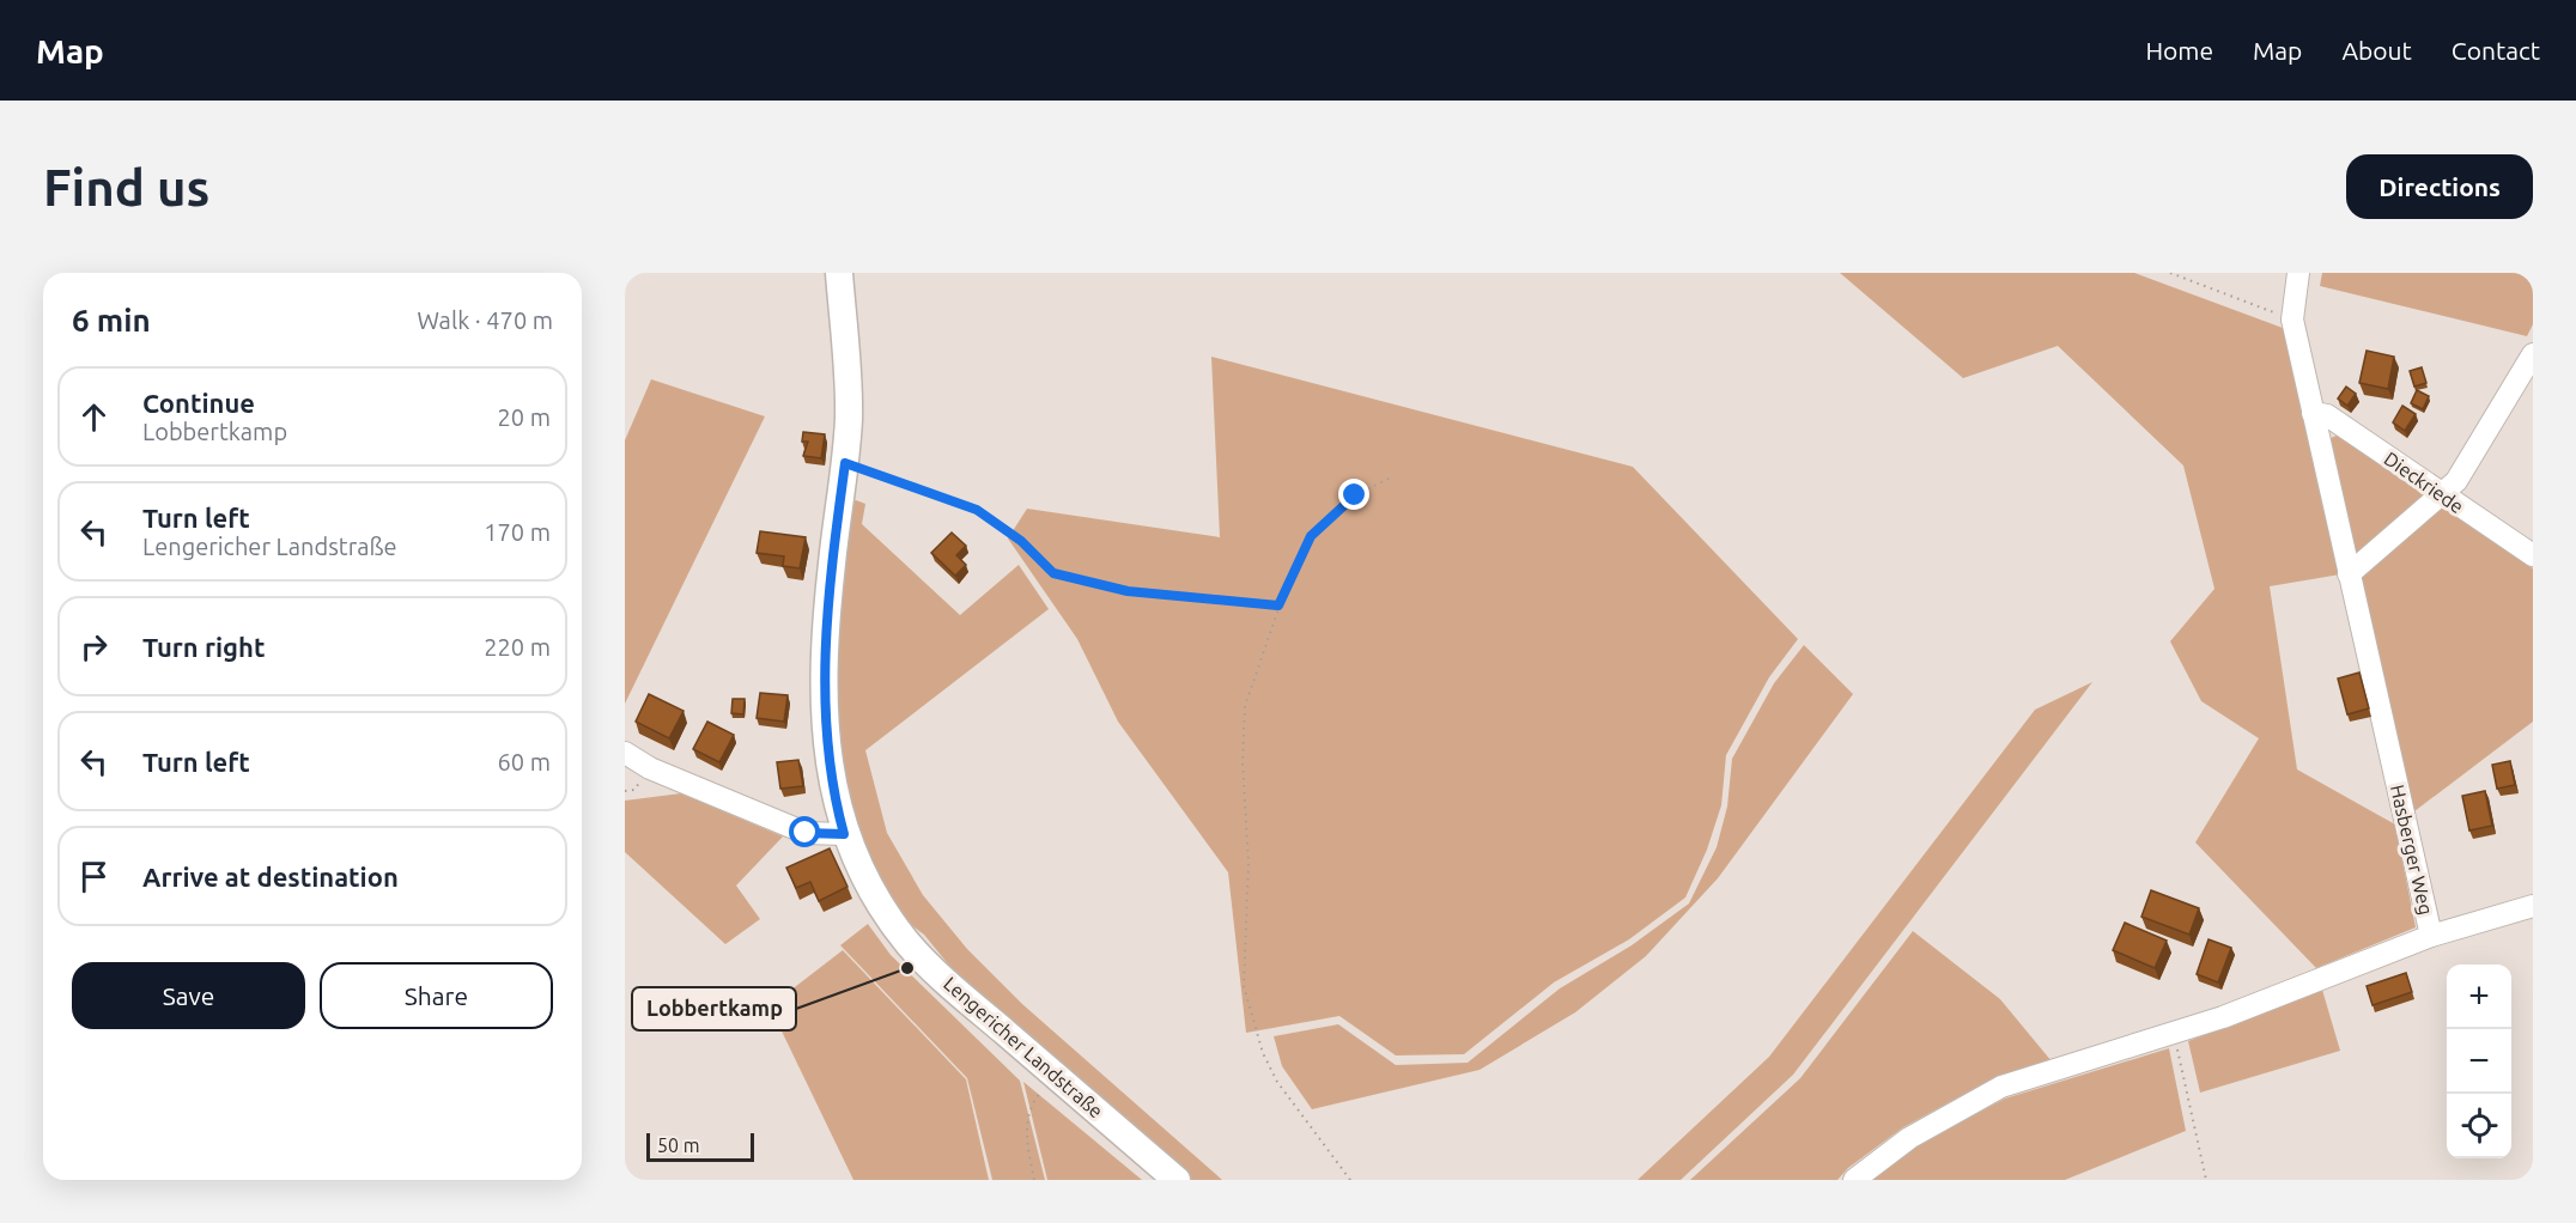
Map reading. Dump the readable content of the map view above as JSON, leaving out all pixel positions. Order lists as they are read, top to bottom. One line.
{"streets":{"main road":["Lengericher Landstraße"],"street":["Dieckriede","Hasberger Weg"]},"crossings":[["Dieckriede","Hasberger Weg"]],"places":["Lobbertkamp"],"scale_bar":"50 m","page":{"header":"Map","nav":["Home","Map","About","Contact"],"buttons":["Directions",["Save","Share"]],"title":"Find us","heading":["6 min","Walk · 470 m"],"list":[["Continue","Lobbertkamp","20 m"],["Turn left","Lengericher Landstraße","170 m"],["Turn right","220 m"],["Turn left","60 m"],"Arrive at destination"],"map_buttons":["+","−"],"scale":"50 m"}}
